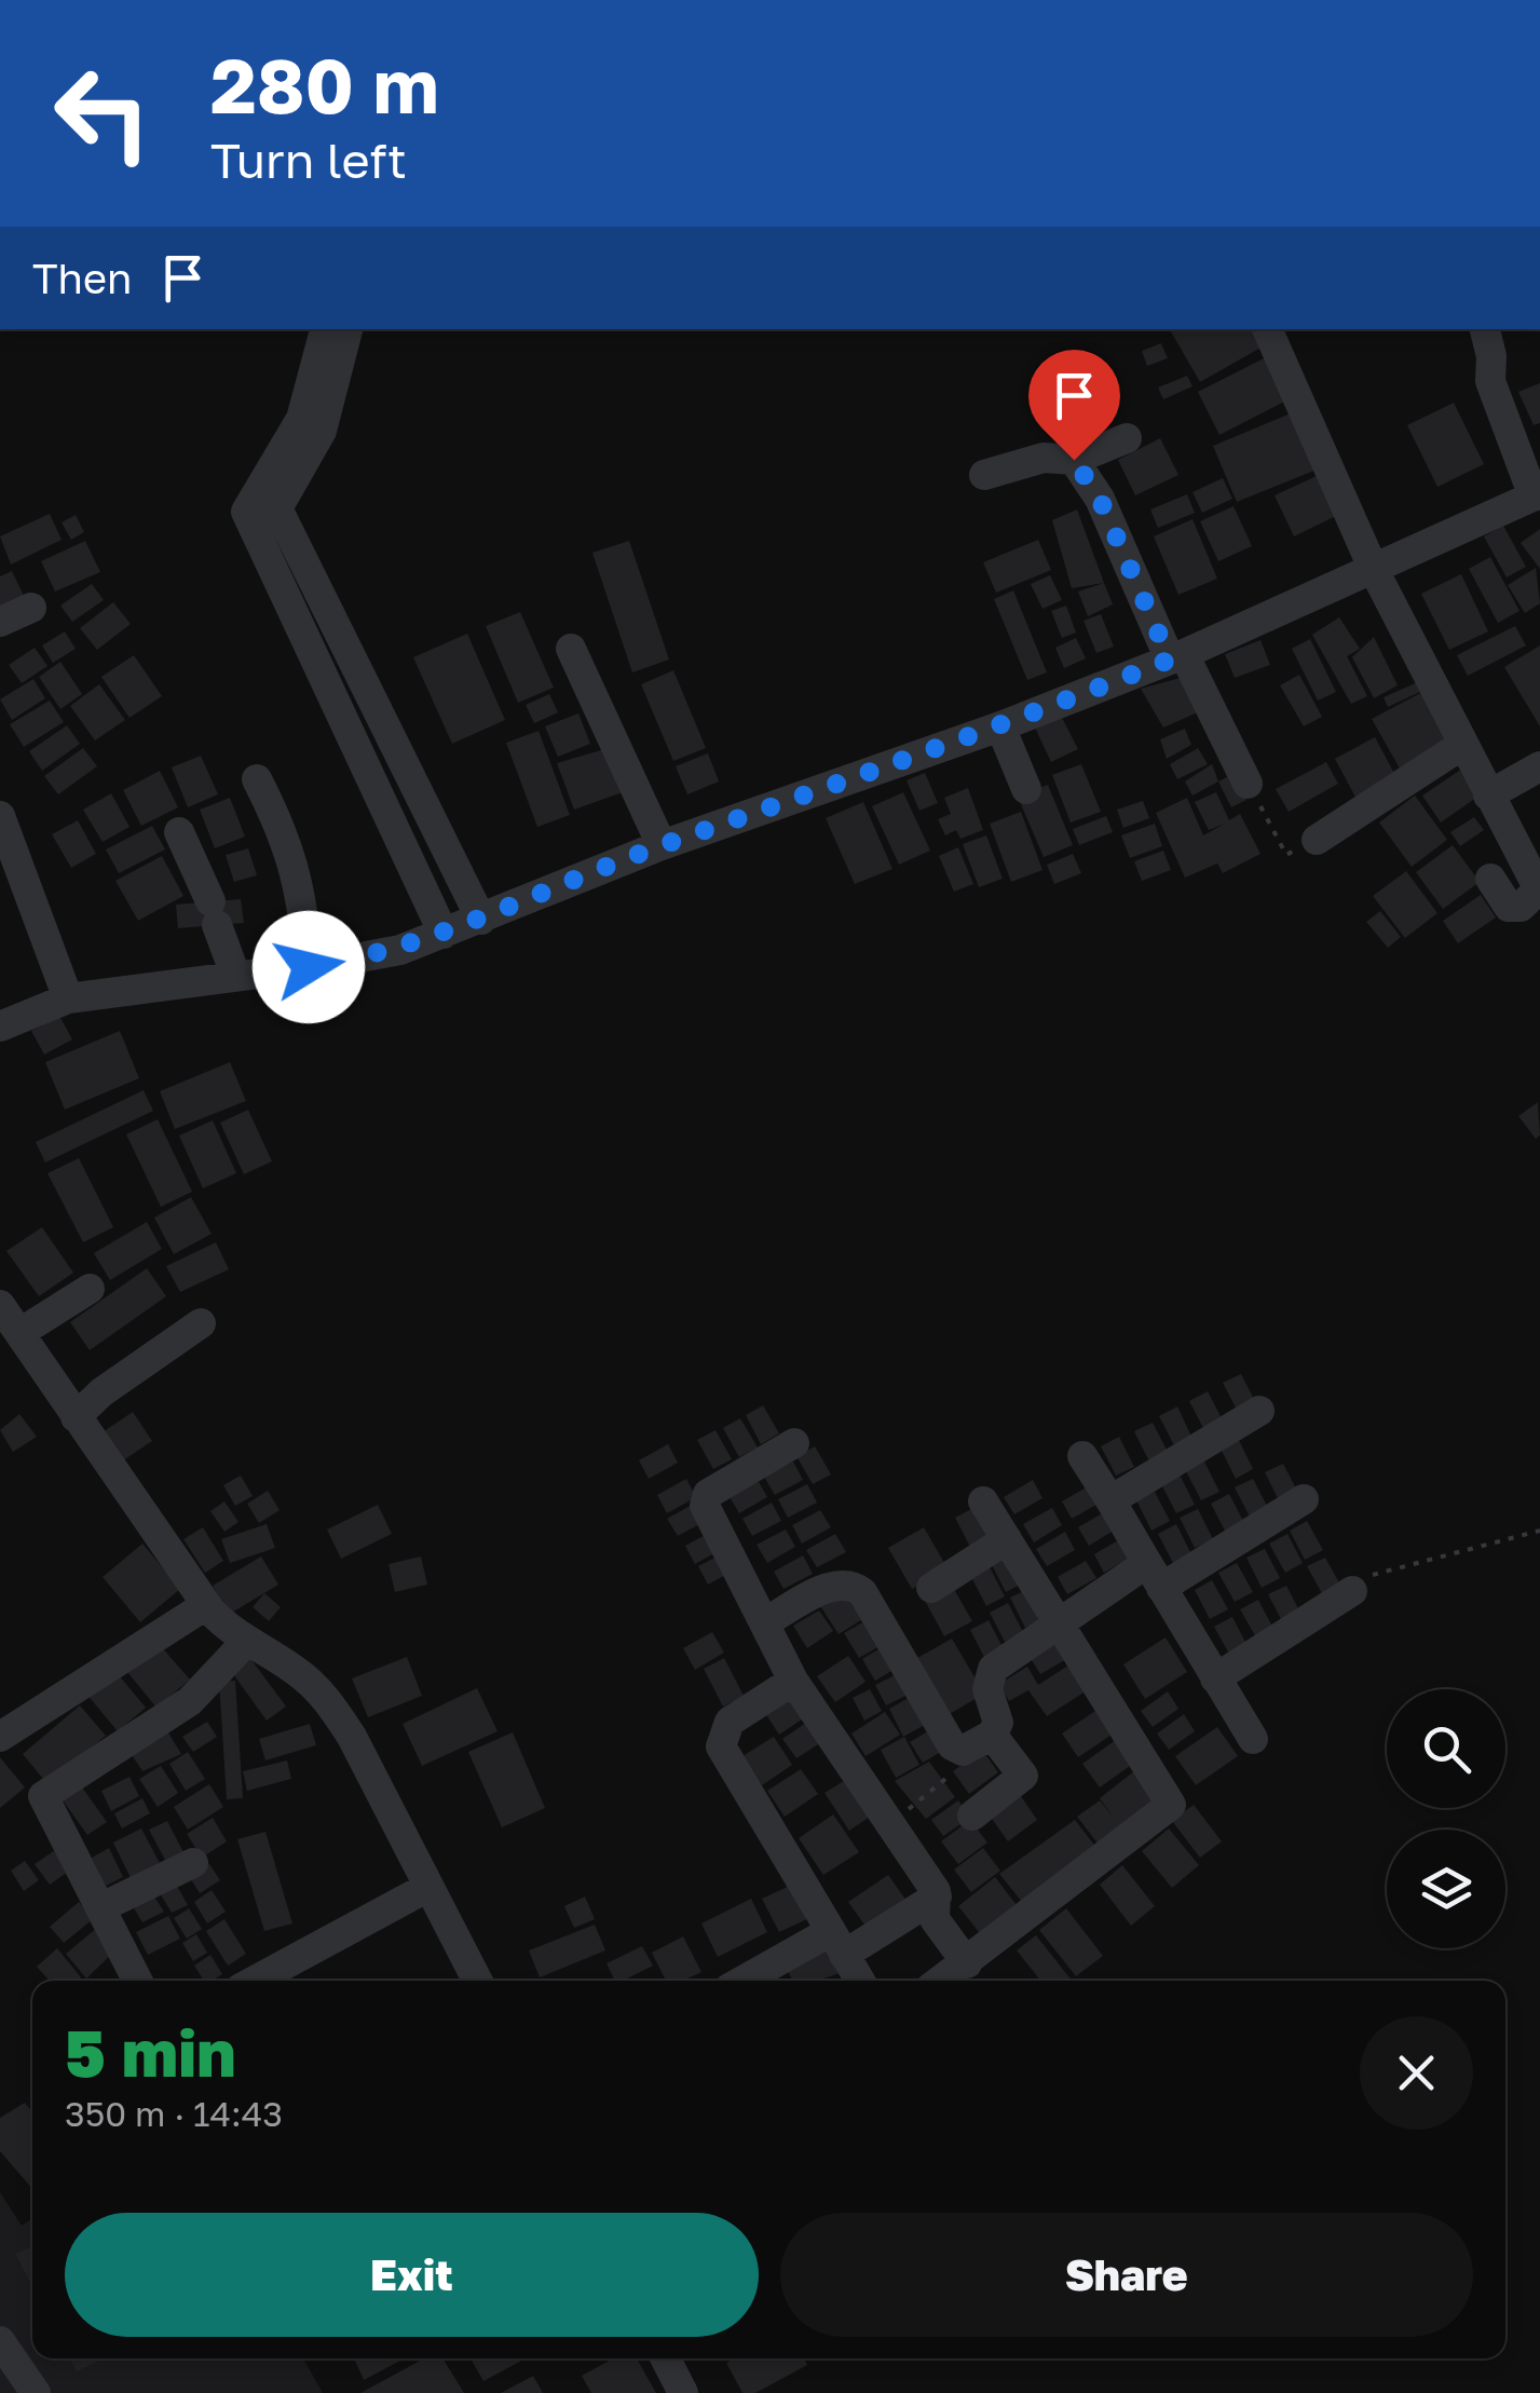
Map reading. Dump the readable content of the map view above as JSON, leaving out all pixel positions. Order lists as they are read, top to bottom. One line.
{"page":{"turn":["280 m","Turn left"],"then":"Then","heading":["5 min","350 m · 14:43"],"buttons":["Exit","Share"]}}
